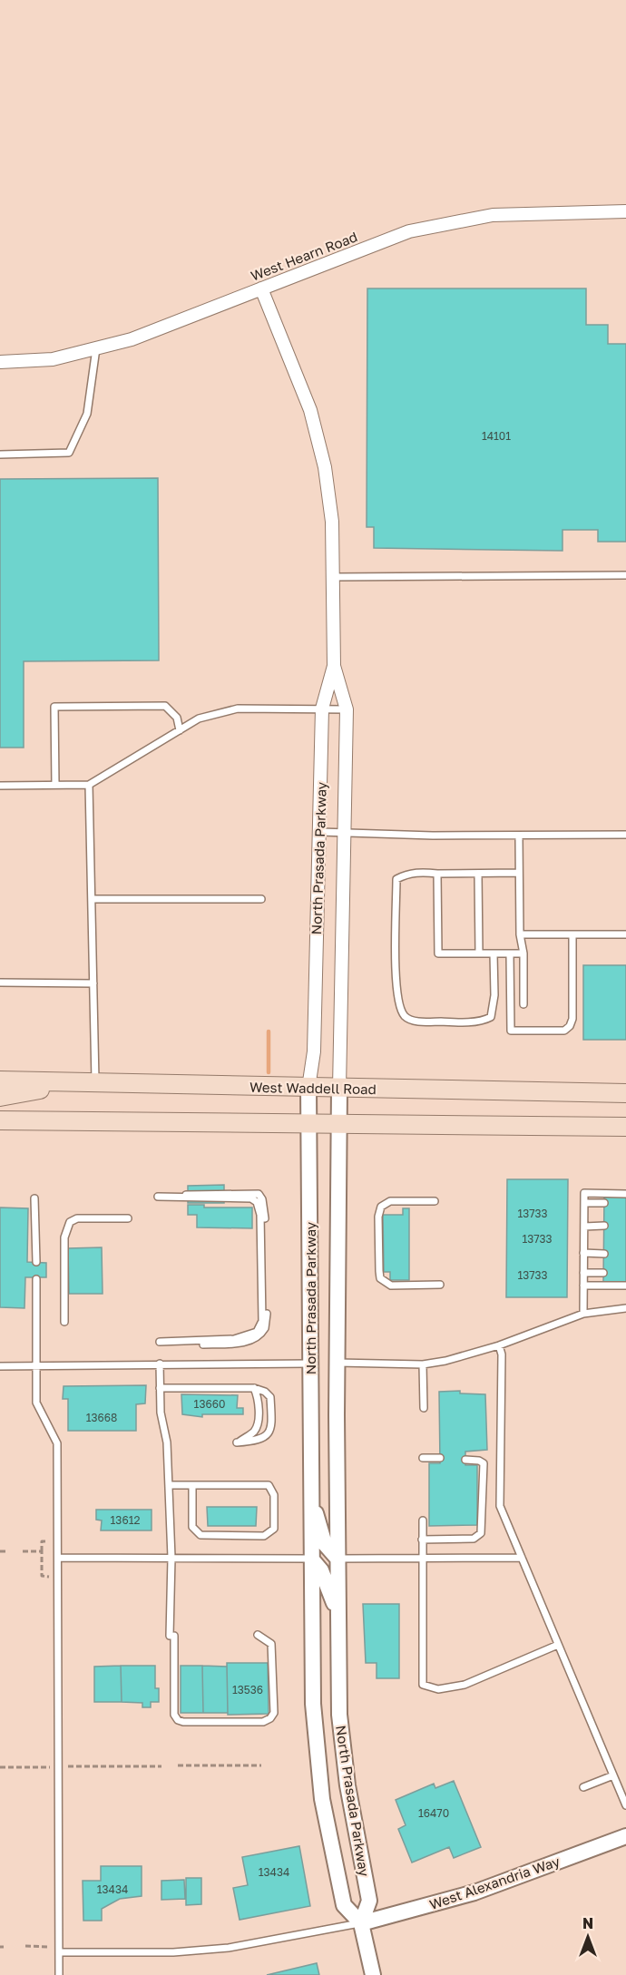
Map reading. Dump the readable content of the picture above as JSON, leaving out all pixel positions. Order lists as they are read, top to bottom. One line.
{"streets":{"main road":["West Waddell Road"],"street":["West Hearn Road","North Prasada Parkway","West Alexandria Way"]},"crossings":[["West Hearn Road","North Prasada Parkway"],["North Prasada Parkway","West Waddell Road"],["North Prasada Parkway","West Alexandria Way"]],"house_numbers":["14101","13733","13733","13733","13660","13668","13612","13536","16470","13434","13434"],"north":"top"}
